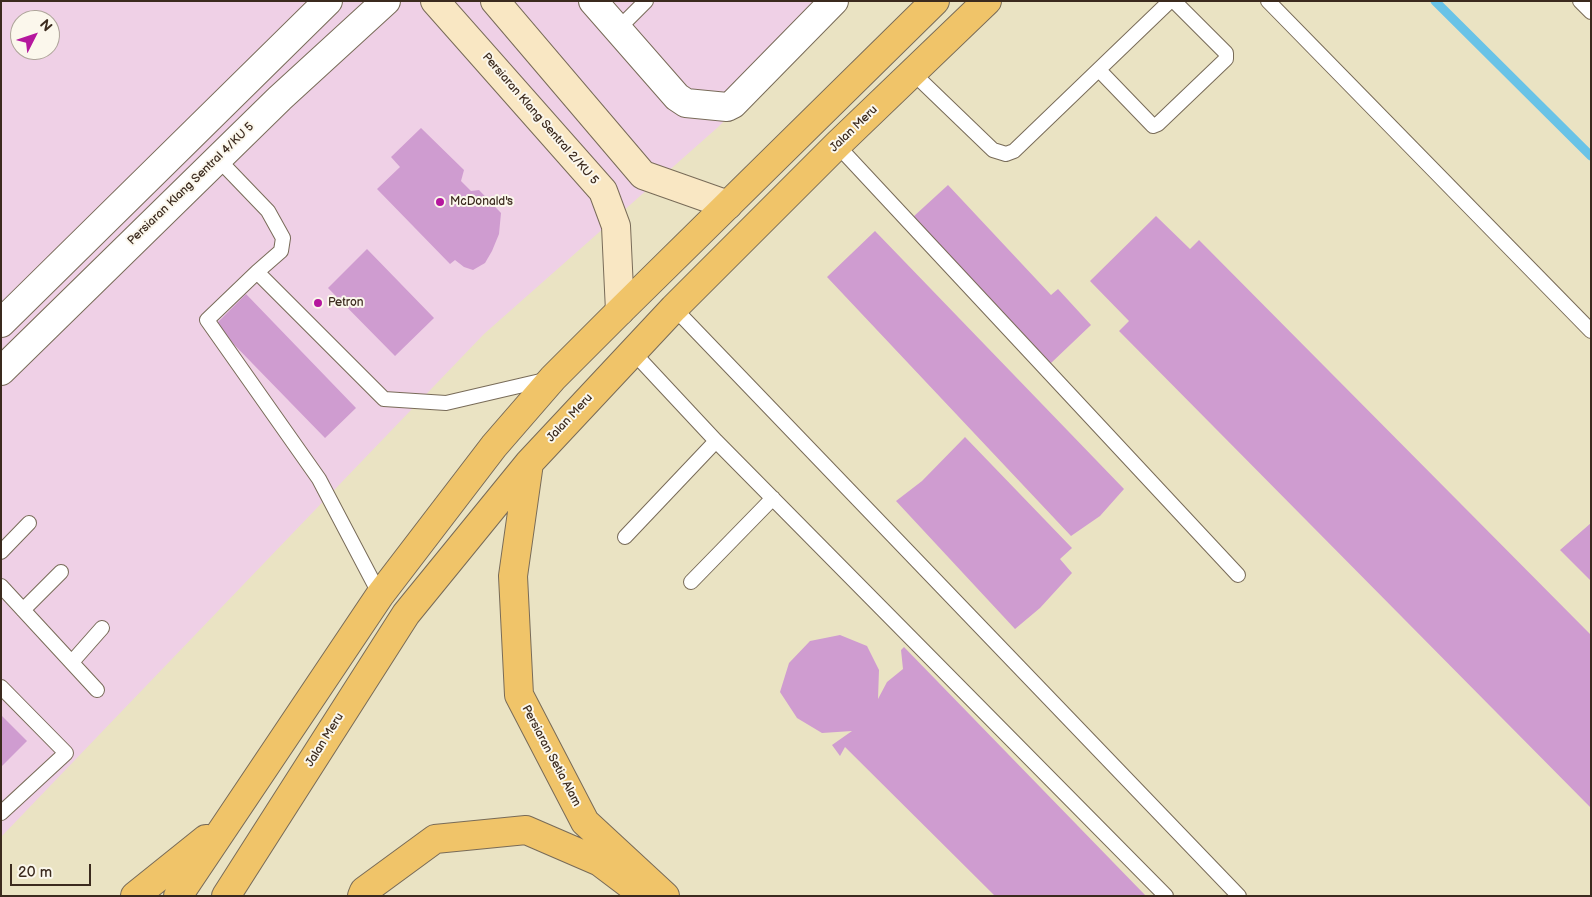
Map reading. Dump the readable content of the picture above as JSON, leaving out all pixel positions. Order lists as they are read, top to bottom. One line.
{"streets":{"highway":["Jalan Meru","Persiaran Setia Alam"],"street":["Persiaran Klang Sentral 2/KU 5","Persiaran Klang Sentral 4/KU 5"]},"crossings":[["Jalan Meru","Persiaran Setia Alam"]],"places":["McDonald's","Petron"],"scale_bar":"20 m","north":"top right"}
